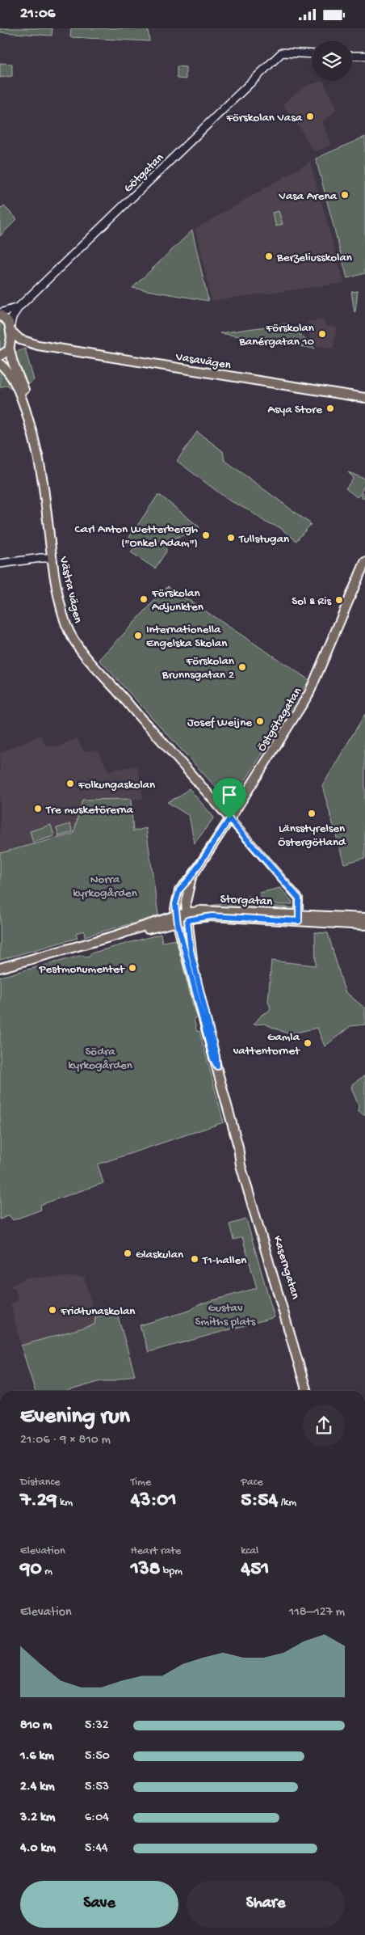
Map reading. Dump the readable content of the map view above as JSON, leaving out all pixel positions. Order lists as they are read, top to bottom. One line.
{"streets":{"main road":["Vasavägen","Västra vägen","Östgötagatan","Storgatan","Kaserngatan"],"street":["Götgatan"]},"crossings":[["Götgatan","Vasavägen"],["Götgatan","Västra vägen"],["Vasavägen","Västra vägen"],["Västra vägen","Östgötagatan"],["Västra vägen","Storgatan"],["Östgötagatan","Storgatan"],["Östgötagatan","Kaserngatan"],["Storgatan","Kaserngatan"]],"parks":["Norra kyrkogården","Södra kyrkogården","Gustav Smiths plats"],"places":["Förskolan Vasa","Vasa Arena","Berzeliusskolan","Förskolan Banérgatan 10","Asya Store","Carl Anton Wetterbergh (\"Onkel Adam\")","Tullstugan","Förskolan Adjunkten","Sol & Ris","Internationella Engelska Skolan","Förskolan Brunnsgatan 2","Josef Weijne","Folkungaskolan","Tre musketörerna","Länsstyrelsen Östergötland","Pestmonumentet","Gamla vattentornet","Glaskulan","T1-hallen","Fridtunaskolan"],"page":{"status":"21:06","heading":["Evening run","21:06 · 9 × 810 m"],"stats":[["Distance","7.29 km"],["Time","43:01"],["Pace","5:54 /km"],["Elevation","90 m"],["Heart rate","138 bpm"],["kcal","451"]],"chart":["Elevation","118–127 m"],"list":[{"name":"810 m","note":"5:32"},{"name":"1.6 km","note":"5:50"},{"name":"2.4 km","note":"5:53"},{"name":"3.2 km","note":"6:04"},{"name":"4.0 km","note":"5:44"}],"buttons":["Save","Share"]}}
